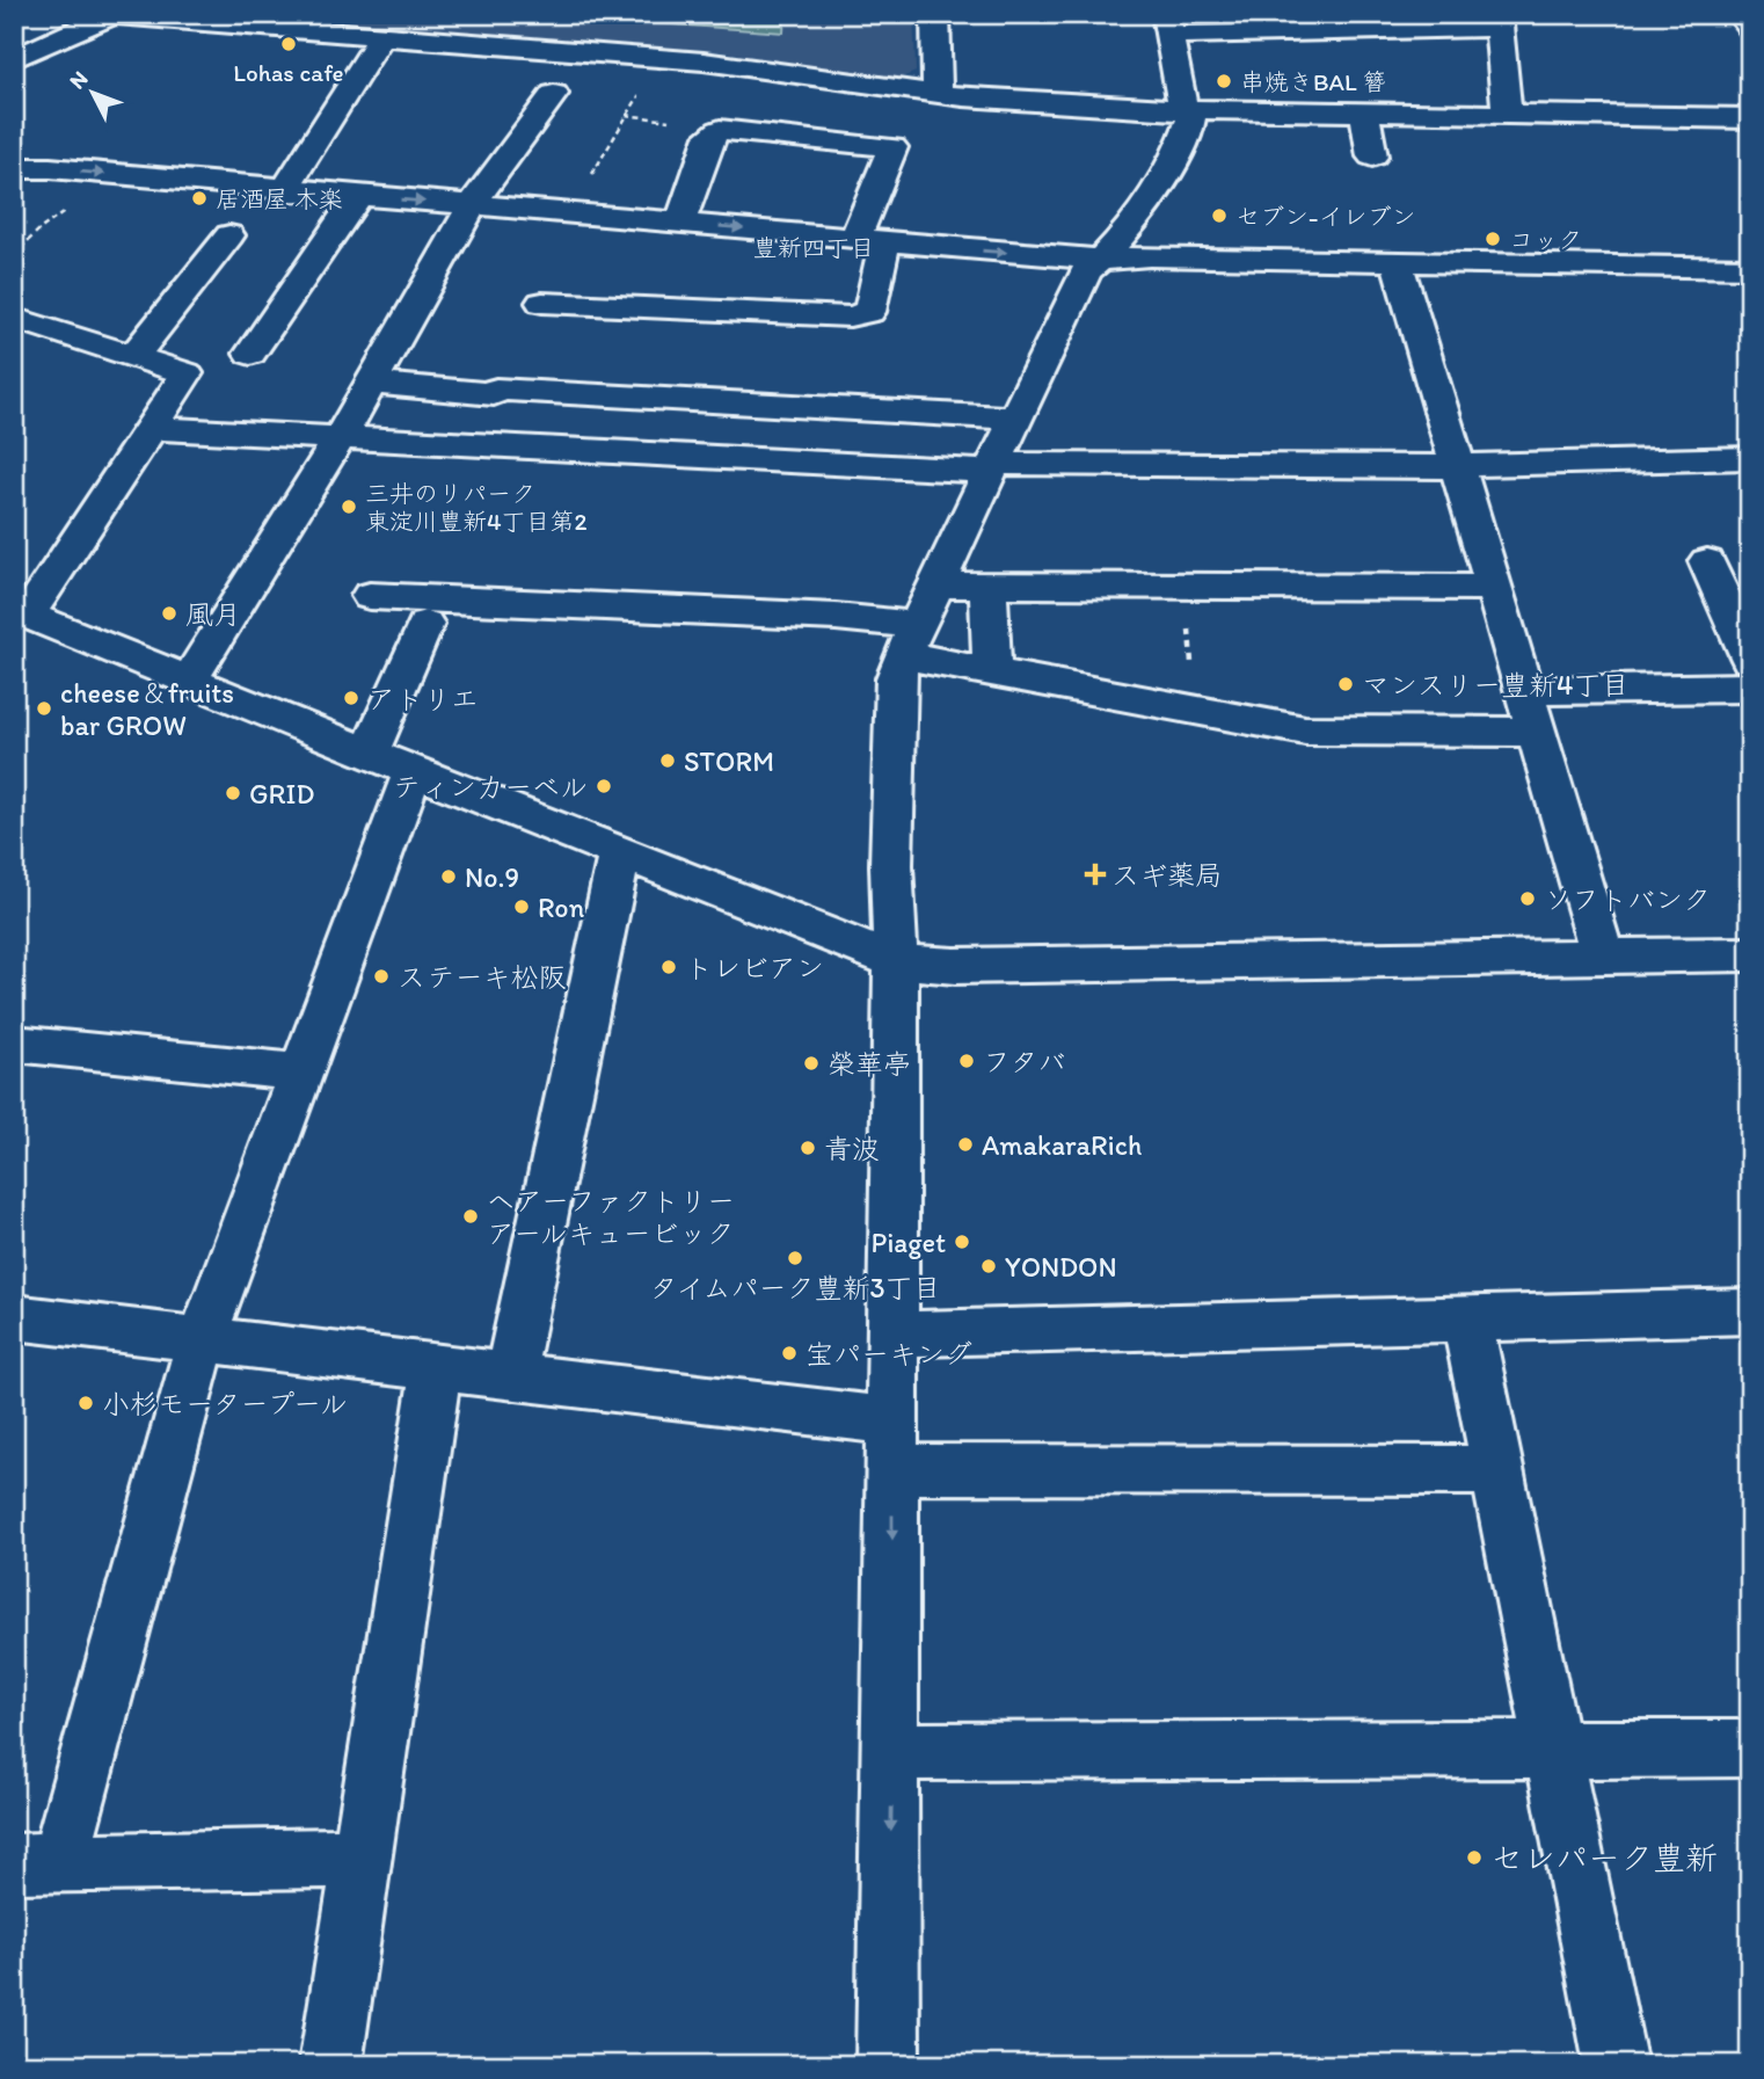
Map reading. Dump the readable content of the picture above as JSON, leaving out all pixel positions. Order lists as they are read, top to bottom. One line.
{"districts":["豊新四丁目"],"places":{"other":["Lohas cafe","串焼きBAL 簪","居酒屋 木楽","セブン-イレブン","コック","三井のリパーク 東淀川豊新4丁目第2","風月","マンスリー豊新4丁目","アトリエ","cheese＆fruits bar GROW","STORM","ティンカーベル","GRID","No.9","ソフトバンク","Ron","トレビアン","ステーキ松阪","フタバ","榮華亭","AmakaraRich","青波","ヘアーファクトリー アールキュービック","Piaget","タイムパーク豊新3丁目","YONDON","宝パーキング","小杉モータープール","セレパーク豊新"],"health":["スギ薬局"]},"north":"top left"}
